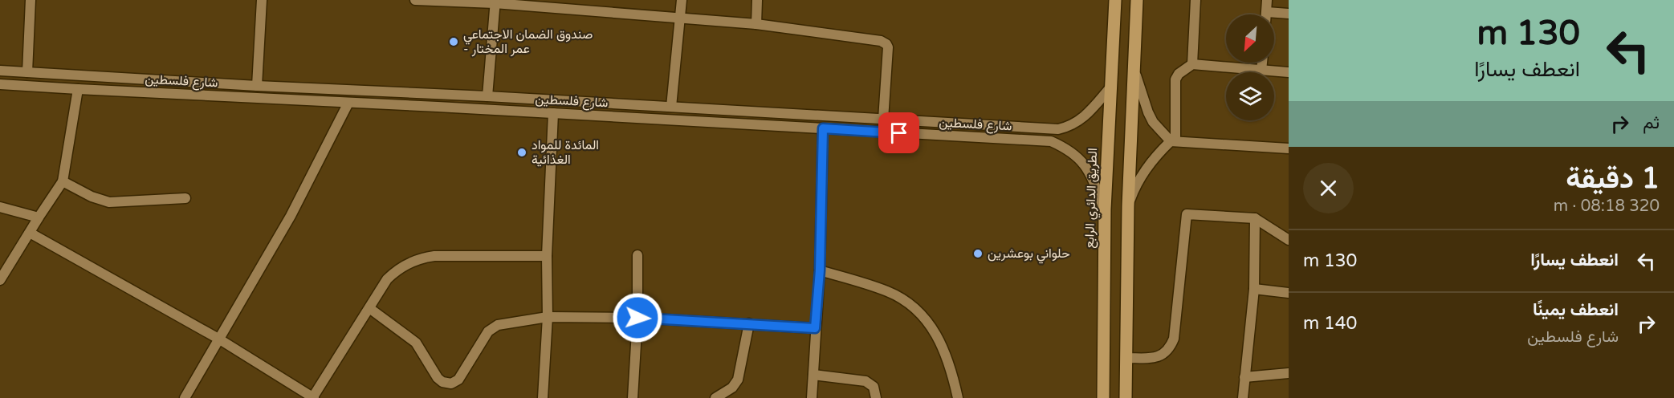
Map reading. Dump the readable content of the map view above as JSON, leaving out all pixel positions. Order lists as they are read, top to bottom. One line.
{"streets":{"main road":["الطريق الدائري الرابع"],"street":["شارع فلسطين"]},"crossings":[["شارع فلسطين","الطريق الدائري الرابع"]],"places":["صندوق الضمان الاجتماعي - عمر المختار","المائدة للمواد الغذائية","حلواني بوعشرين"],"north":"bottom left","page":{"turn":["130 m","انعطف يسارًا"],"then":"ثم","heading":["1 دقيقة","320 m · 08:18"],"list":[{"name":"انعطف يسارًا","value":"130 m"},{"name":"انعطف يمينًا","note":"شارع فلسطين","value":"140 m"}]}}
